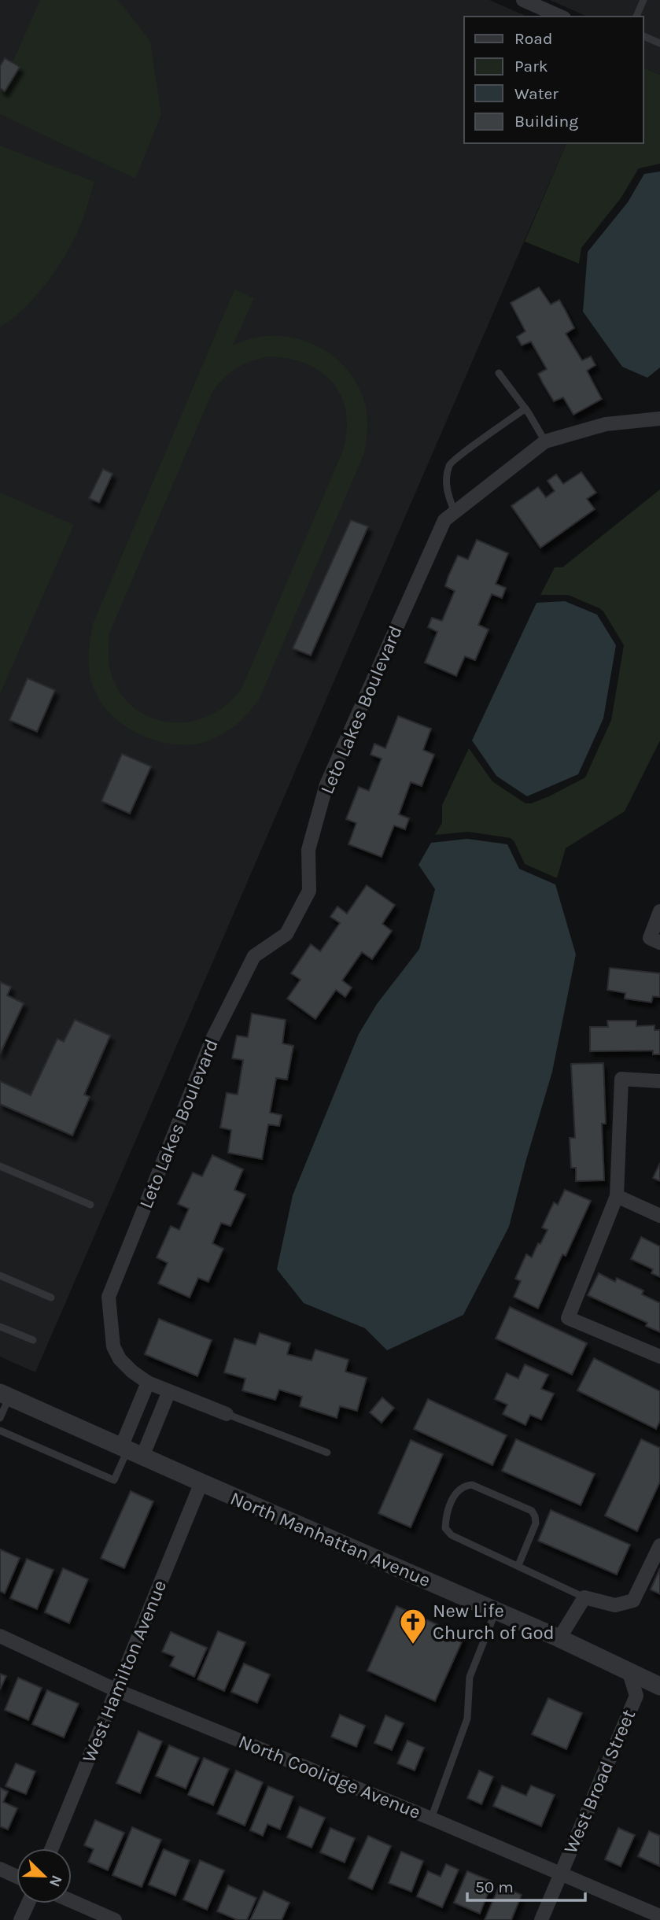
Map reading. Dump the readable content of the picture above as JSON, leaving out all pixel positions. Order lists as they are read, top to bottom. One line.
{"streets":{"street":["Leto Lakes Boulevard","North Manhattan Avenue","West Hamilton Avenue","North Coolidge Avenue","West Broad Street"]},"crossings":[["North Manhattan Avenue","West Hamilton Avenue"],["North Manhattan Avenue","West Broad Street"],["West Hamilton Avenue","North Coolidge Avenue"],["North Coolidge Avenue","West Broad Street"]],"places":{"church":["New Life Church of God"]},"legend":["Road","Park","Water","Building"],"scale_bar":"50 m","north":"bottom right"}
